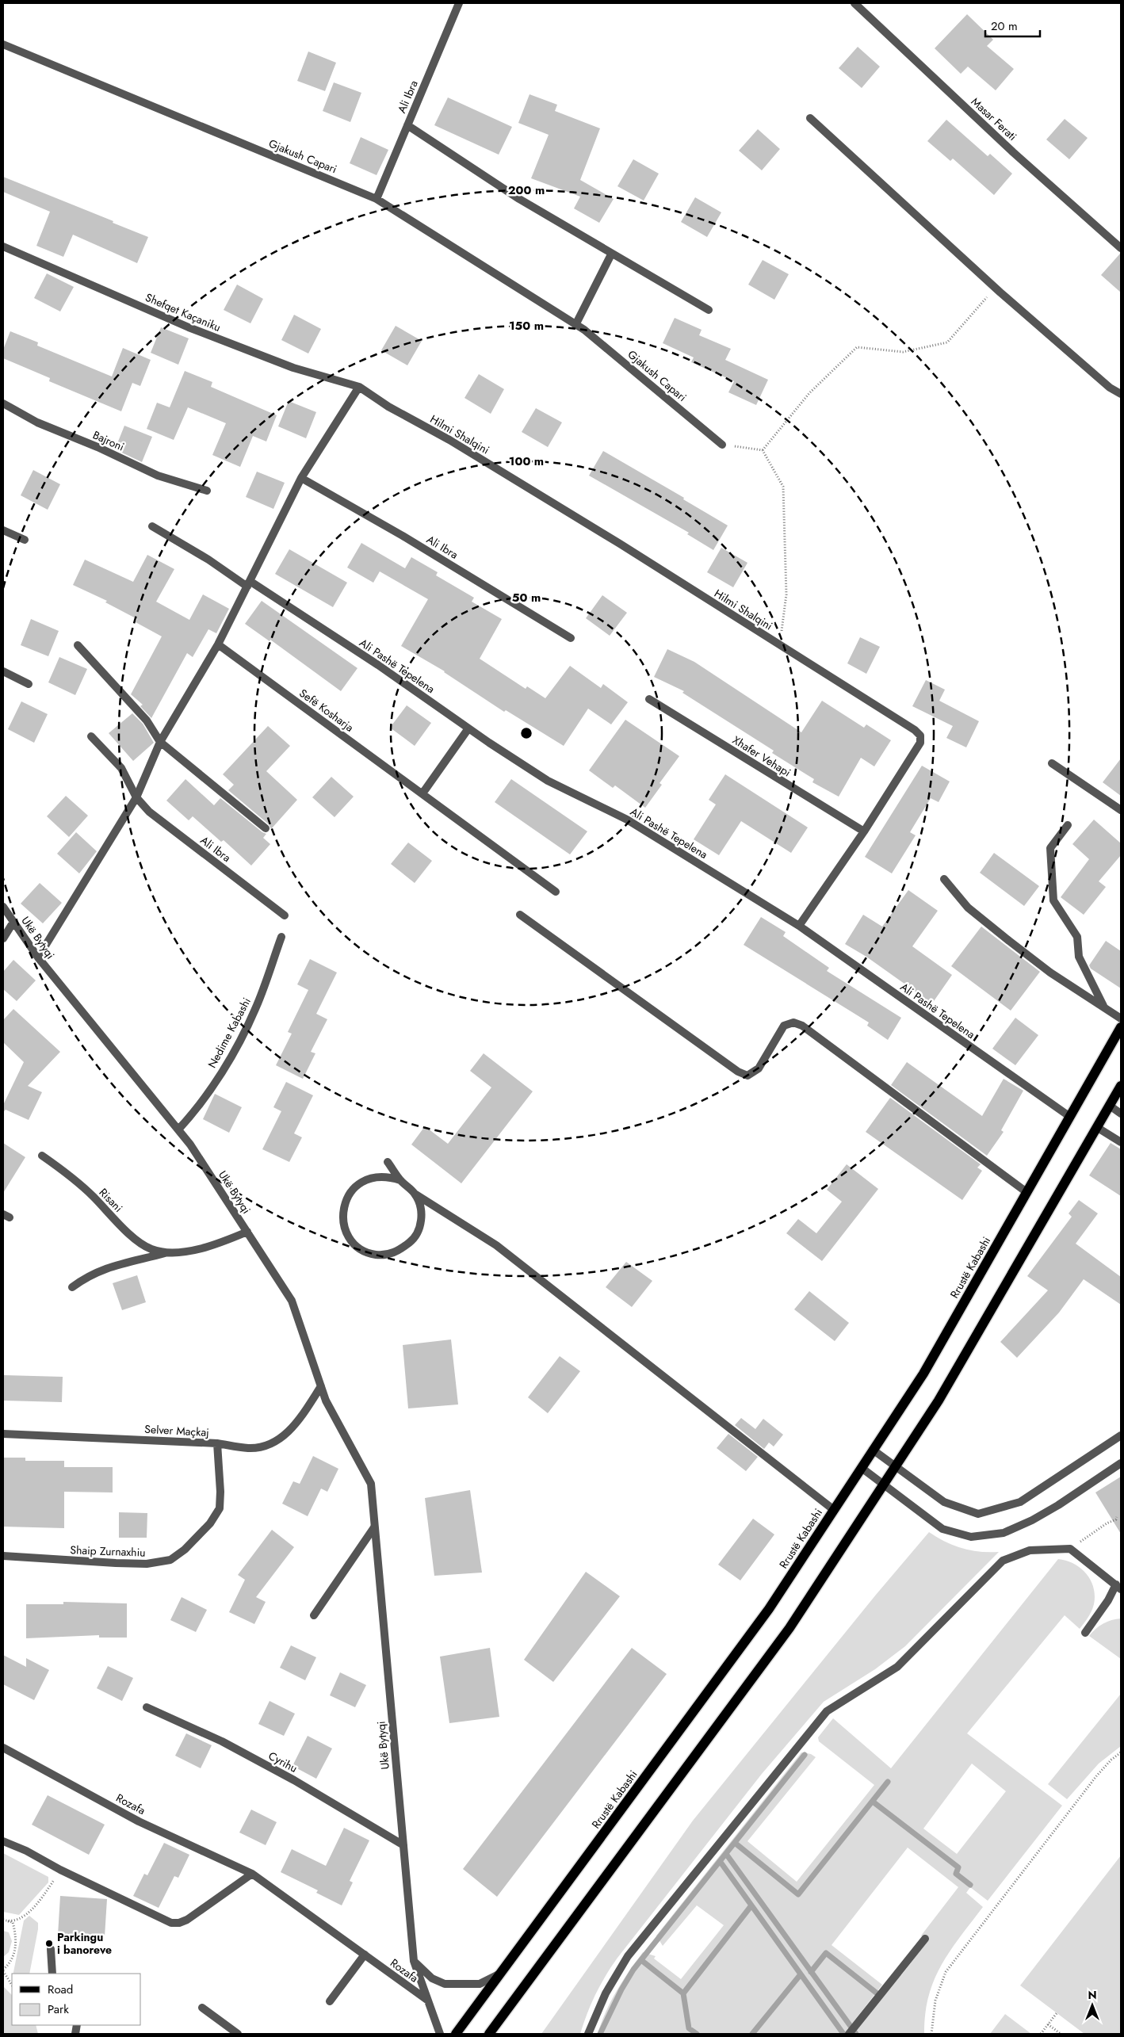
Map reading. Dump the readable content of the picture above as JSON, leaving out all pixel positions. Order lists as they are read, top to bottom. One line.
{"streets":{"main road":["Rrustë Kabashi"],"street":["Ali Ibra","Masar Ferati","Gjakush Capari","Shefqet Kaçaniku","Hilmi Shalqini","Bajroni","Ali Pashë Tepelena","Sefë Kosharja","Xhafer Vehapi","Ukë Bytyqi","Nedime Kabashi","Risani","Selver Maçkaj","Shaip Zurnaxhiu","Cyrihu","Rozafa"]},"crossings":[["Ali Ibra","Gjakush Capari"],["Shefqet Kaçaniku","Hilmi Shalqini"],["Hilmi Shalqini","Ali Pashë Tepelena"],["Hilmi Shalqini","Xhafer Vehapi"],["Ali Pashë Tepelena","Rrustë Kabashi"],["Ukë Bytyqi","Nedime Kabashi"],["Ukë Bytyqi","Risani"],["Ukë Bytyqi","Selver Maçkaj"],["Ukë Bytyqi","Cyrihu"],["Ukë Bytyqi","Rozafa"],["Selver Maçkaj","Shaip Zurnaxhiu"]],"places":["Parkingu i banoreve"],"legend":["Road","Park"],"scale_bar":"20 m","north":"top","rings":["200 m","150 m","100 m","50 m"]}
